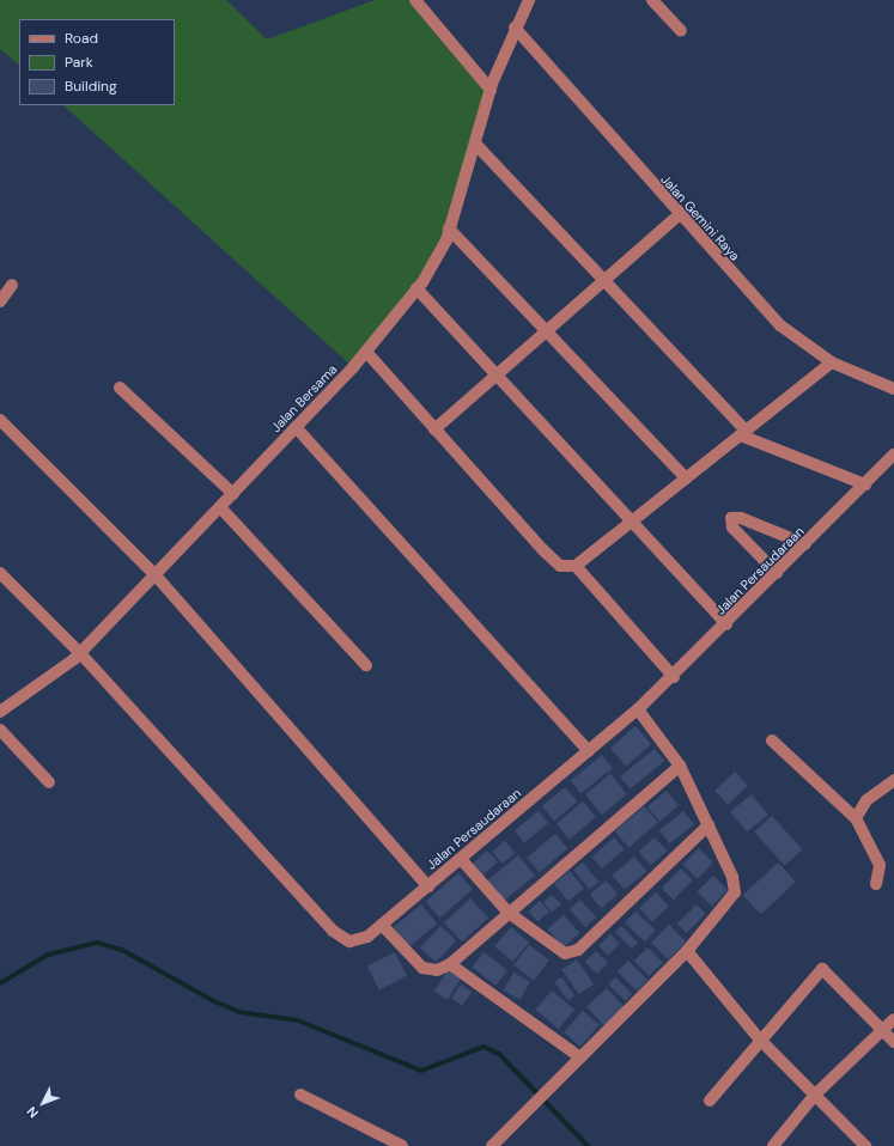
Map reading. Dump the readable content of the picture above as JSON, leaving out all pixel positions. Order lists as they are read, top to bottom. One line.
{"streets":{"street":["Jalan Gemini Raya","Jalan Bersama","Jalan Persaudaraan"]},"crossings":[["Jalan Gemini Raya","Jalan Bersama"],["Jalan Bersama","Jalan Persaudaraan"]],"legend":["Road","Park","Building"],"north":"bottom left"}
